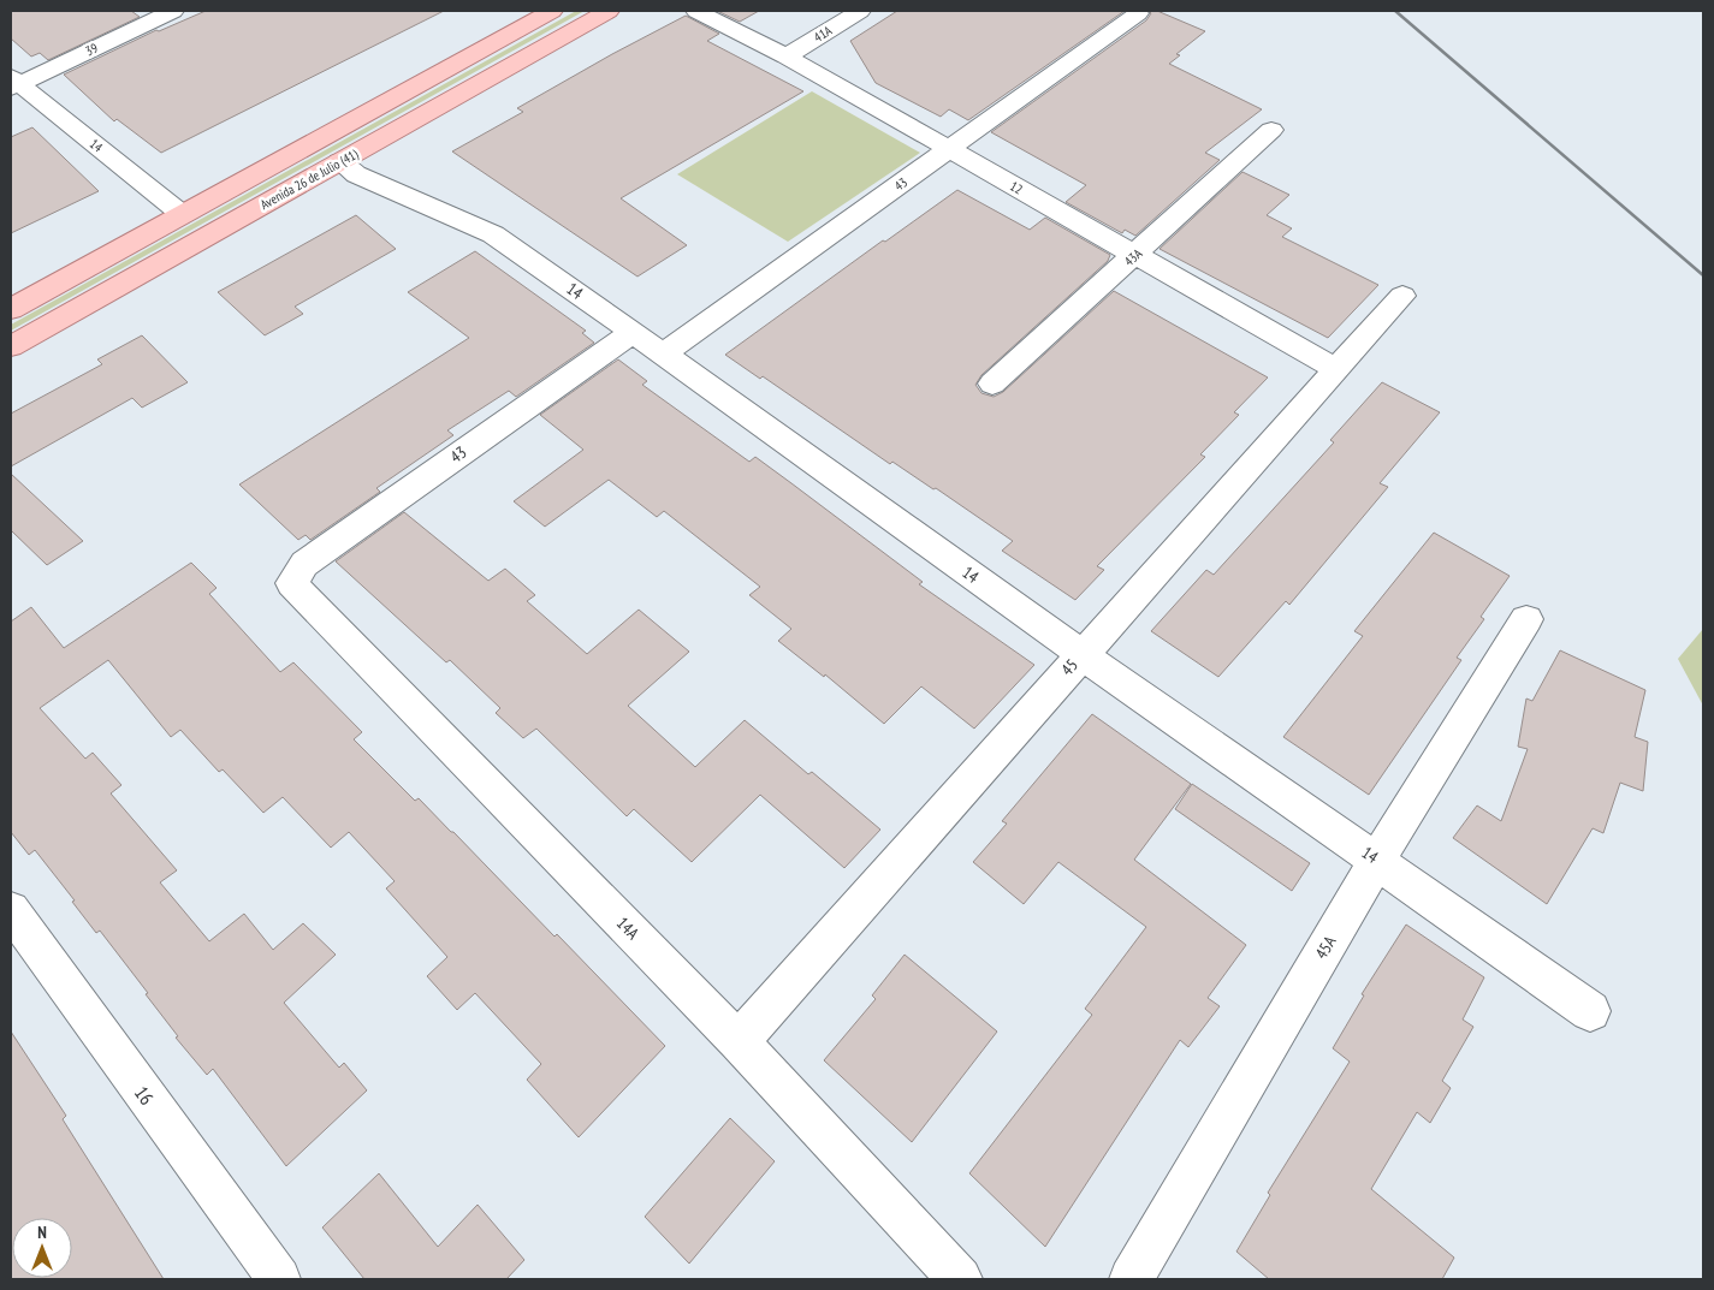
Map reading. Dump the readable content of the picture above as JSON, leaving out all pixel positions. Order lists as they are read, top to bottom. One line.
{"streets":{"main road":["Avenida 26 de Julio (41)"],"street":["41A","39","14","43","12","43A","45","14A","45A","16"]},"crossings":[["41A","12"],["39","14"],["14","Avenida 26 de Julio (41)"],["14","43"],["14","45"],["14","45A"],["43","12"],["43","14A"],["12","43A"],["12","45"],["45","14A"]],"north":"top"}
